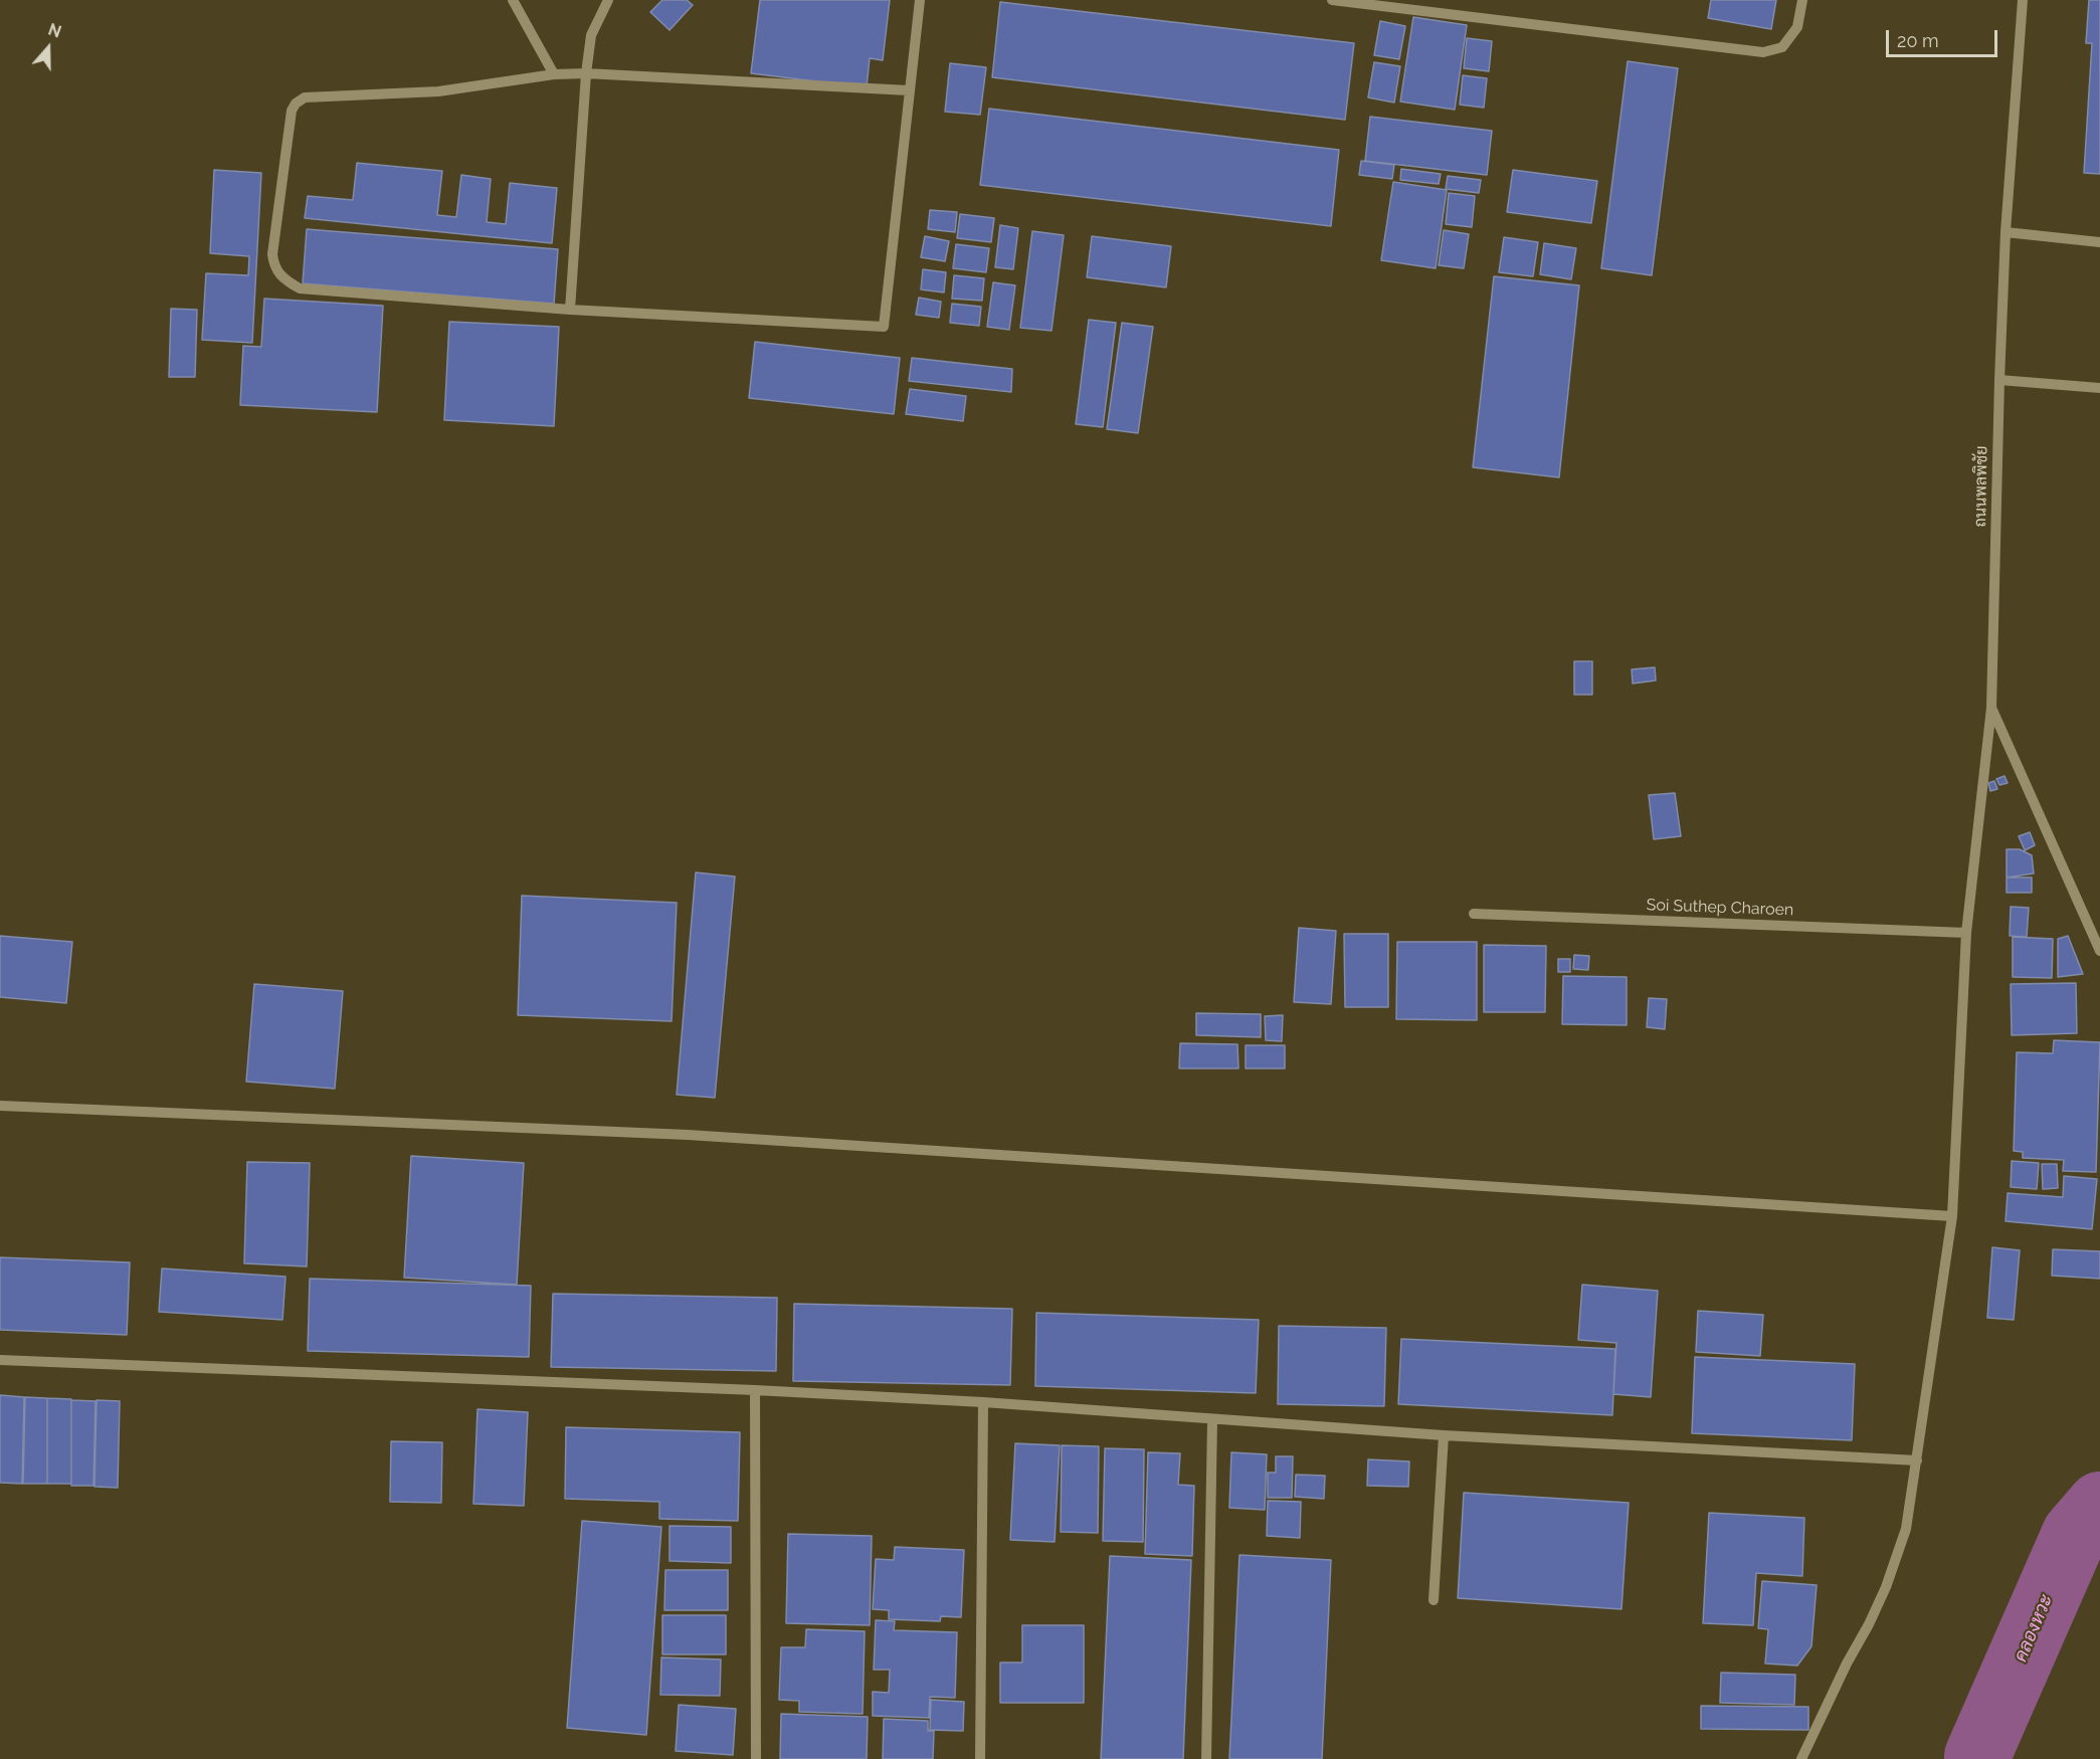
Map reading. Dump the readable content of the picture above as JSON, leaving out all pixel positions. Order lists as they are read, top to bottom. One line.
{"streets":{"street":["ถนนพลพิชัย","Soi Suthep Charoen"]},"water":["คลองหวะ"],"scale_bar":"20 m","north":"top"}
